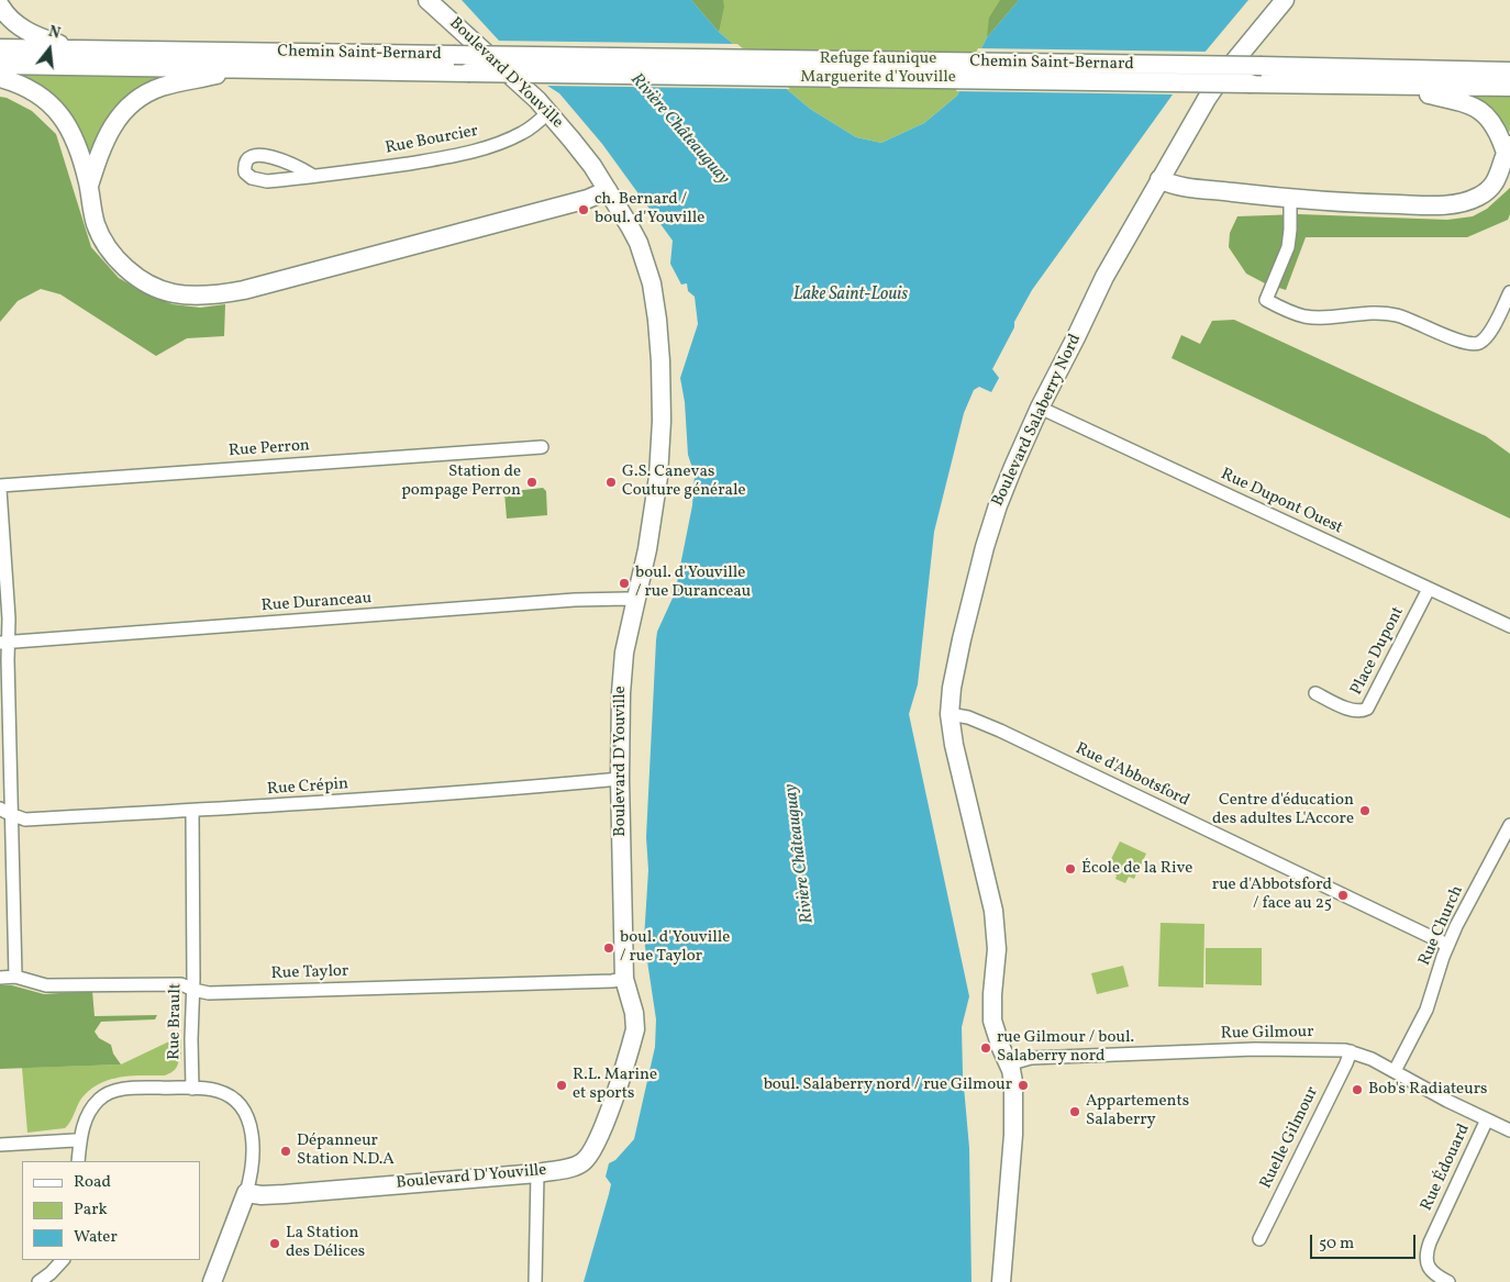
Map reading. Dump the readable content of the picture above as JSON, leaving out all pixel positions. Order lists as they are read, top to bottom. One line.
{"streets":{"street":["Chemin Saint-Bernard","Boulevard D'Youville","Rue Bourcier","Boulevard Salaberry Nord","Rue Perron","Rue Dupont Ouest","Rue Duranceau","Place Dupont","Rue d'Abbotsford","Rue Crépin","Rue Church","Rue Taylor","Rue Brault","Rue Gilmour","Ruelle Gilmour","Rue Édouard"]},"crossings":[["Boulevard D'Youville","Rue Bourcier"],["Boulevard D'Youville","Rue Duranceau"],["Boulevard D'Youville","Rue Crépin"],["Boulevard D'Youville","Rue Taylor"],["Boulevard Salaberry Nord","Rue Dupont Ouest"],["Boulevard Salaberry Nord","Rue d'Abbotsford"],["Boulevard Salaberry Nord","Rue Gilmour"],["Rue Dupont Ouest","Place Dupont"],["Rue d'Abbotsford","Rue Church"],["Rue Crépin","Rue Brault"],["Rue Church","Rue Gilmour"],["Rue Taylor","Rue Brault"],["Rue Gilmour","Ruelle Gilmour"],["Rue Gilmour","Rue Édouard"]],"water":["Rivière Châteauguay","Lake Saint-Louis"],"parks":["Refuge faunique Marguerite d'Youville"],"places":["ch. Bernard / boul. d'Youville","Station de pompage Perron","G.S. Canevas Couture générale","boul. d'Youville / rue Duranceau","Centre d'éducation des adultes L'Accore","École de la Rive","rue d'Abbotsford / face au 25","boul. d'Youville / rue Taylor","rue Gilmour / boul. Salaberry nord","R.L. Marine et sports","boul. Salaberry nord / rue Gilmour","Bob's Radiateurs","Appartements Salaberry","Dépanneur Station N.D.A","La Station des Délices"],"legend":["Road","Park","Water"],"scale_bar":"50 m","north":"top"}
